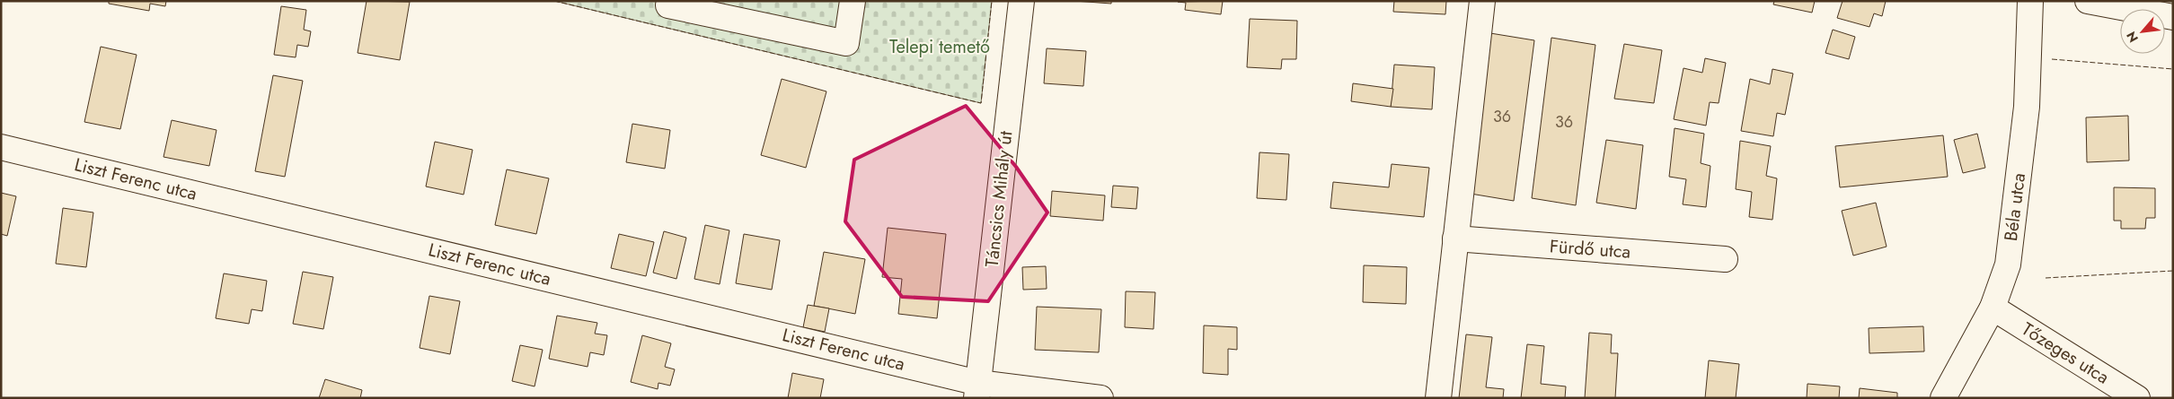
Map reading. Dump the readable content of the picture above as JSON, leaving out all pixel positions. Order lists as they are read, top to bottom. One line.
{"streets":{"street":["Liszt Ferenc utca","Táncsics Mihály út","Béla utca","Fürdő utca","Tőzeges utca"]},"crossings":[["Liszt Ferenc utca","Táncsics Mihály út"],["Béla utca","Tőzeges utca"]],"parks":["Telepi temető"],"house_numbers":["36","36"],"north":"bottom left"}
